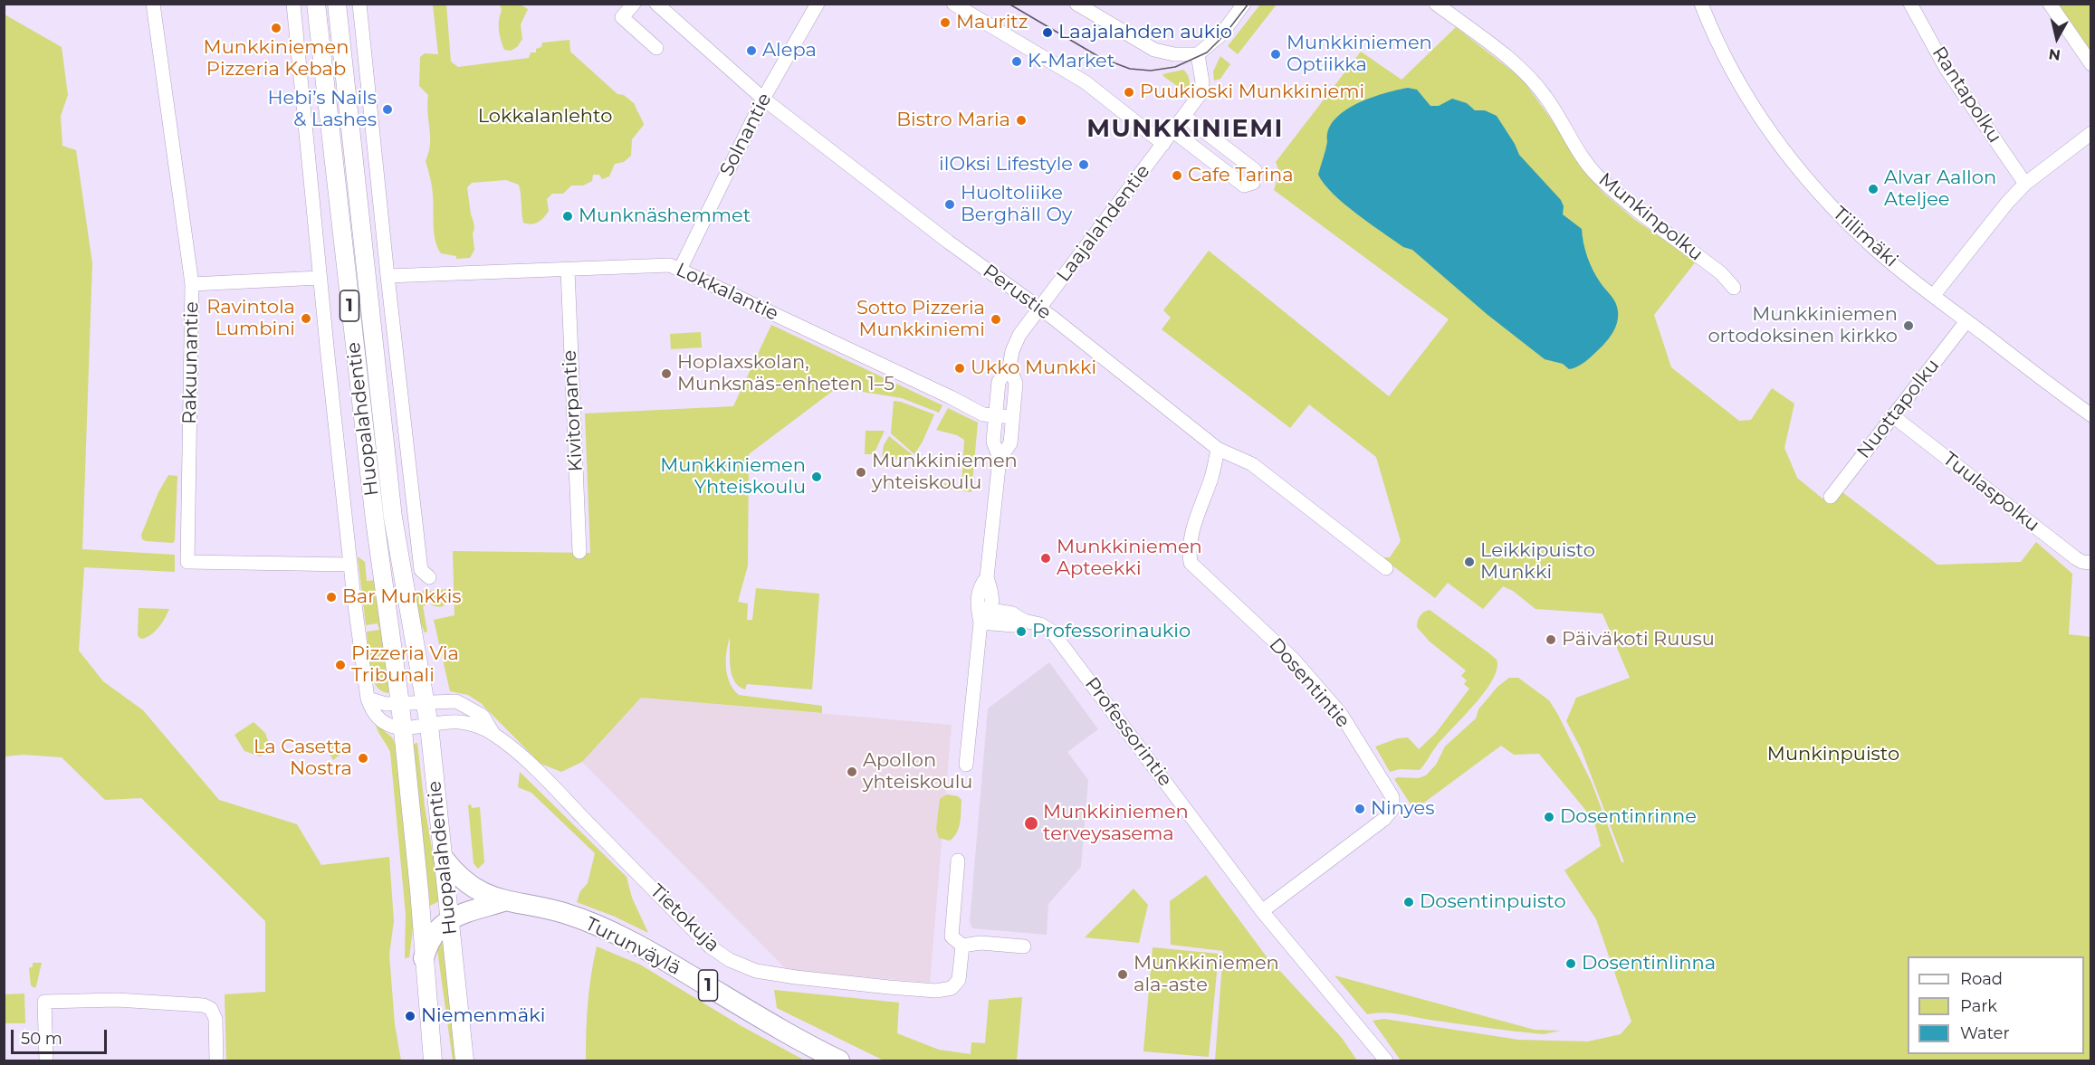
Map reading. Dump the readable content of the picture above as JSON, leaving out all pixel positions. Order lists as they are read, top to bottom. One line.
{"streets":{"highway":["1","Turunväylä"],"main road":["Huopalahdentie"],"street":["Rantapolku","Solnantie","Munkinpolku","Laajalahdentie","Tiilimäki","Lokkalantie","Perustie","Rakuunantie","Nuottapolku","Kivitorpantie","Tuulaspolku","Dosentintie","Professorintie","Tietokuja"]},"crossings":[["Solnantie","Lokkalantie"],["Solnantie","Perustie"],["Laajalahdentie","Lokkalantie"],["Laajalahdentie","Perustie"],["Laajalahdentie","Professorintie"],["Tiilimäki","Nuottapolku"],["Lokkalantie","Kivitorpantie"],["Lokkalantie","Huopalahdentie"],["Perustie","Dosentintie"],["1","Huopalahdentie"],["1","Turunväylä"],["Rakuunantie","Huopalahdentie"],["Nuottapolku","Tuulaspolku"],["Huopalahdentie","Tietokuja"],["Dosentintie","Professorintie"]],"districts":["MUNKKINIEMI"],"parks":["Lokkalanlehto","Munkinpuisto"],"places":["Mauritz","Munkkiniemen Pizzeria Kebab","Laajalahden aukio","Alepa","Munkkiniemen Optiikka","K-Market","Puukioski Munkkiniemi","Hebi’s Nails & Lashes","Bistro Maria","ilOksi Lifestyle","Cafe Tarina","Alvar Aallon Ateljee","Huoltoliike Berghäll Oy","Munknäshemmet","Ravintola Lumbini","Sotto Pizzeria Munkkiniemi","Munkkiniemen ortodoksinen kirkko","Ukko Munkki","Hoplaxskolan, Munksnäs-enheten 1–5","Munkkiniemen yhteiskoulu","Munkkiniemen Yhteiskoulu","Munkkiniemen Apteekki","Leikkipuisto Munkki","Bar Munkkis","Professorinaukio","Päiväkoti Ruusu","Pizzeria Via Tribunali","La Casetta Nostra","Apollon yhteiskoulu","Ninyes","Dosentinrinne","Munkkiniemen terveysasema","Dosentinpuisto","Dosentinlinna","Munkkiniemen ala-aste","Niemenmäki"],"legend":["Road","Park","Water"],"scale_bar":"50 m","north":"bottom"}
